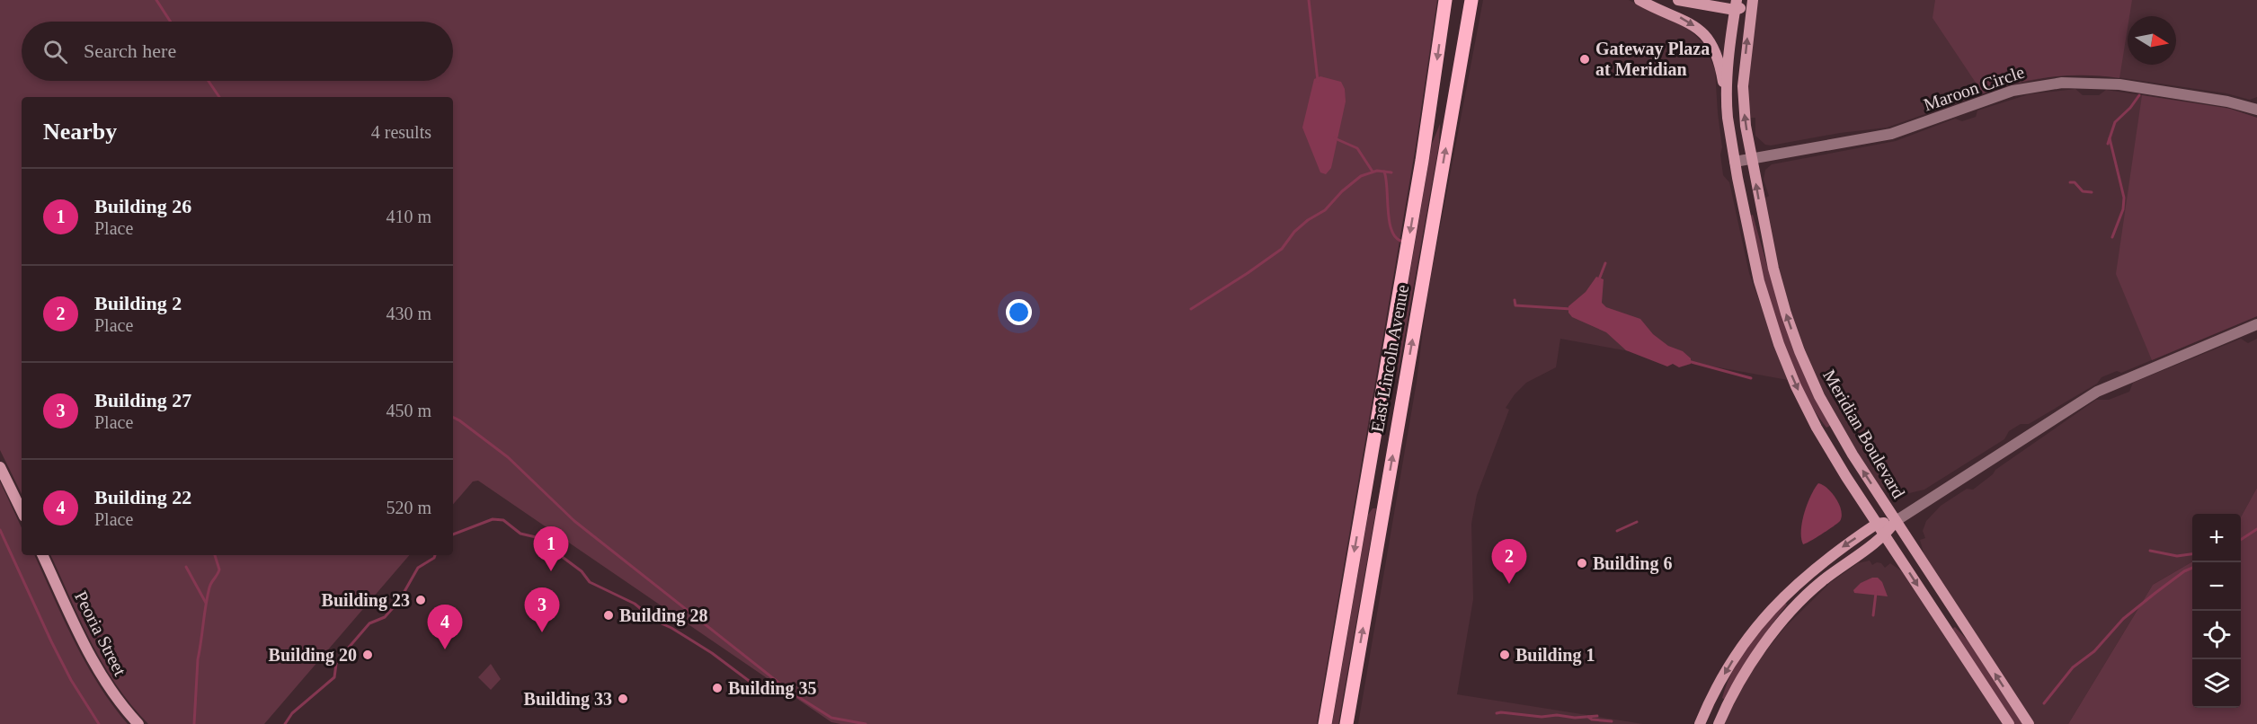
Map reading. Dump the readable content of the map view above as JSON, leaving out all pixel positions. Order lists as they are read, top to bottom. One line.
{"streets":{"main road":["East Lincoln Avenue","Meridian Boulevard","Peoria Street"],"street":["Maroon Circle"]},"crossings":[["Maroon Circle","Meridian Boulevard"]],"places":["Gateway Plaza at Meridian","Building 6","Building 23","Building 28","Building 20","Building 1","Building 35","Building 33"],"north":"right","page":{"search":"Search here","heading":["Nearby","4 results"],"list":[{"mark":"1","name":"Building 26","note":"Place","value":"410 m"},{"mark":"2","name":"Building 2","note":"Place","value":"430 m"},{"mark":"3","name":"Building 27","note":"Place","value":"450 m"},{"mark":"4","name":"Building 22","note":"Place","value":"520 m"}],"map_buttons":["+","−"],"pins":["1","2","3","4"]}}
